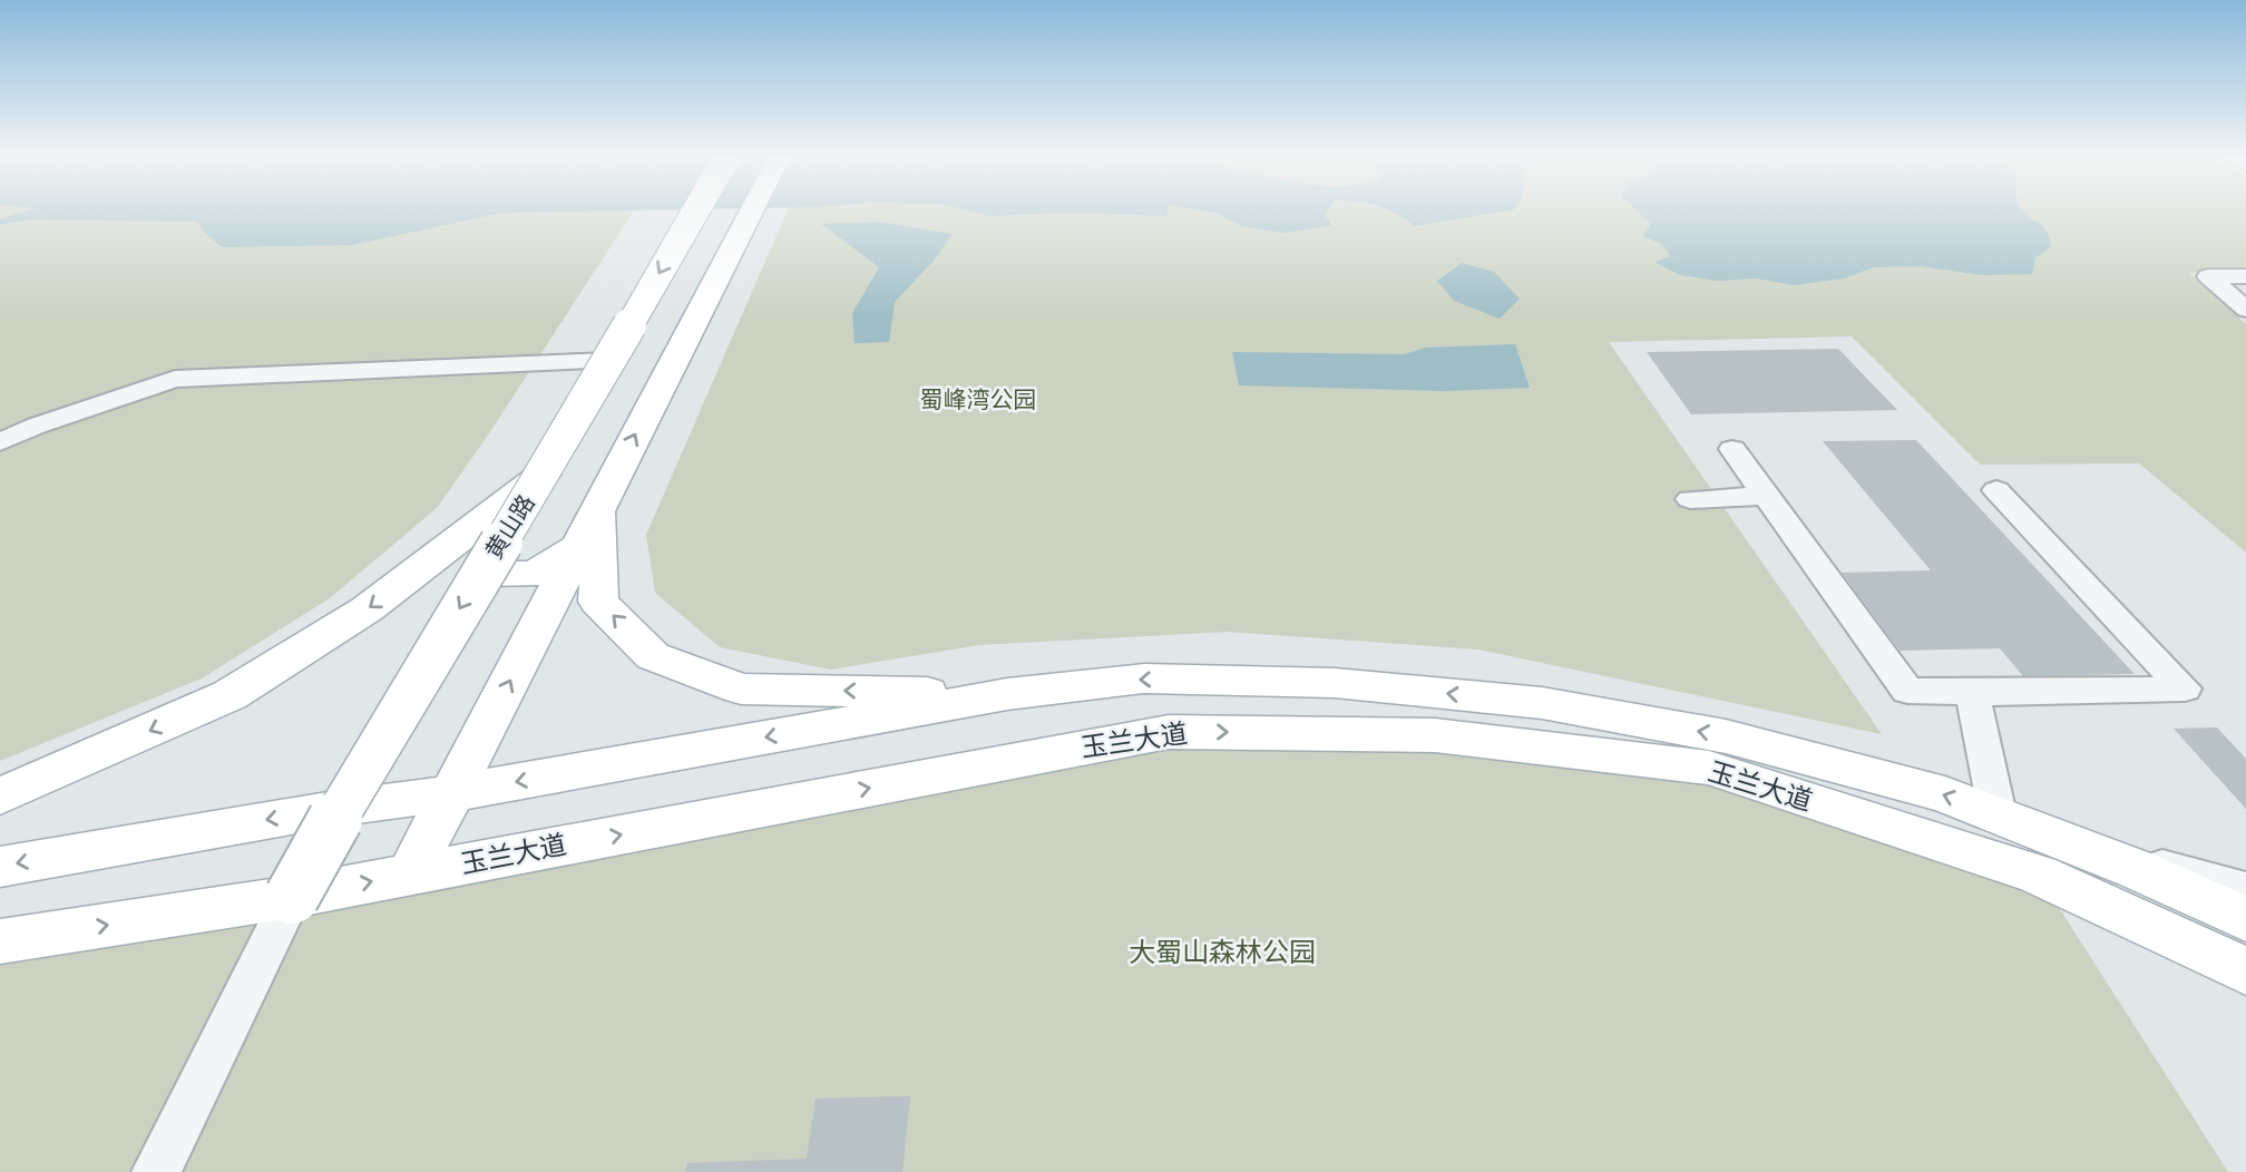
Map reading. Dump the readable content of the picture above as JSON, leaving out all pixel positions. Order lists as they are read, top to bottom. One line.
{"streets":{"main road":["黄山路","玉兰大道"]},"crossings":[["黄山路","玉兰大道"]],"parks":["蜀峰湾公园","大蜀山森林公园"]}
